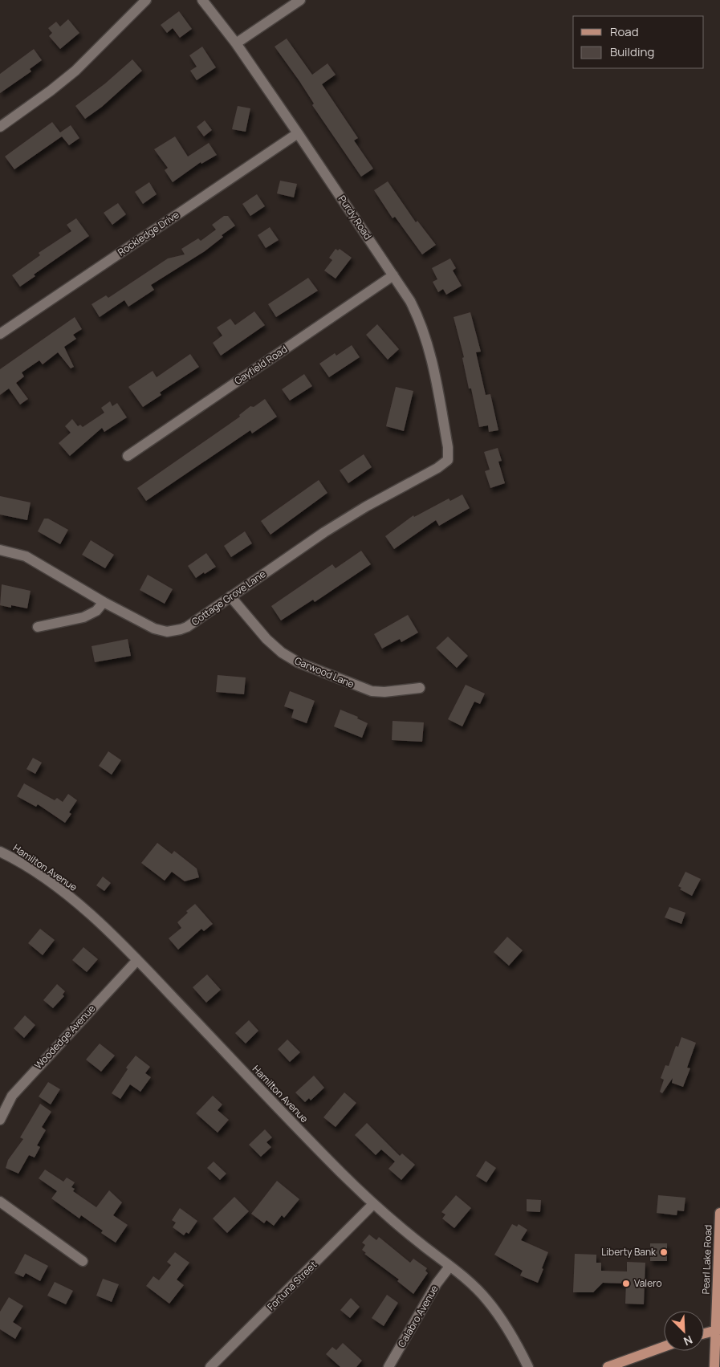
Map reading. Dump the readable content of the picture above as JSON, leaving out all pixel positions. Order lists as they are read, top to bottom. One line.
{"streets":{"main road":["Pearl Lake Road"],"street":["Purdy Road","Rockledge Drive","Gayfield Road","Cottage Grove Lane","Garwood Lane","Hamilton Avenue","Woodedge Avenue","Fortuna Street","Calabro Avenue"]},"crossings":[["Purdy Road","Rockledge Drive"],["Purdy Road","Gayfield Road"],["Purdy Road","Cottage Grove Lane"],["Cottage Grove Lane","Garwood Lane"],["Hamilton Avenue","Woodedge Avenue"],["Hamilton Avenue","Fortuna Street"],["Hamilton Avenue","Calabro Avenue"]],"places":["Liberty Bank","Valero"],"legend":["Road","Building"],"north":"bottom right"}
